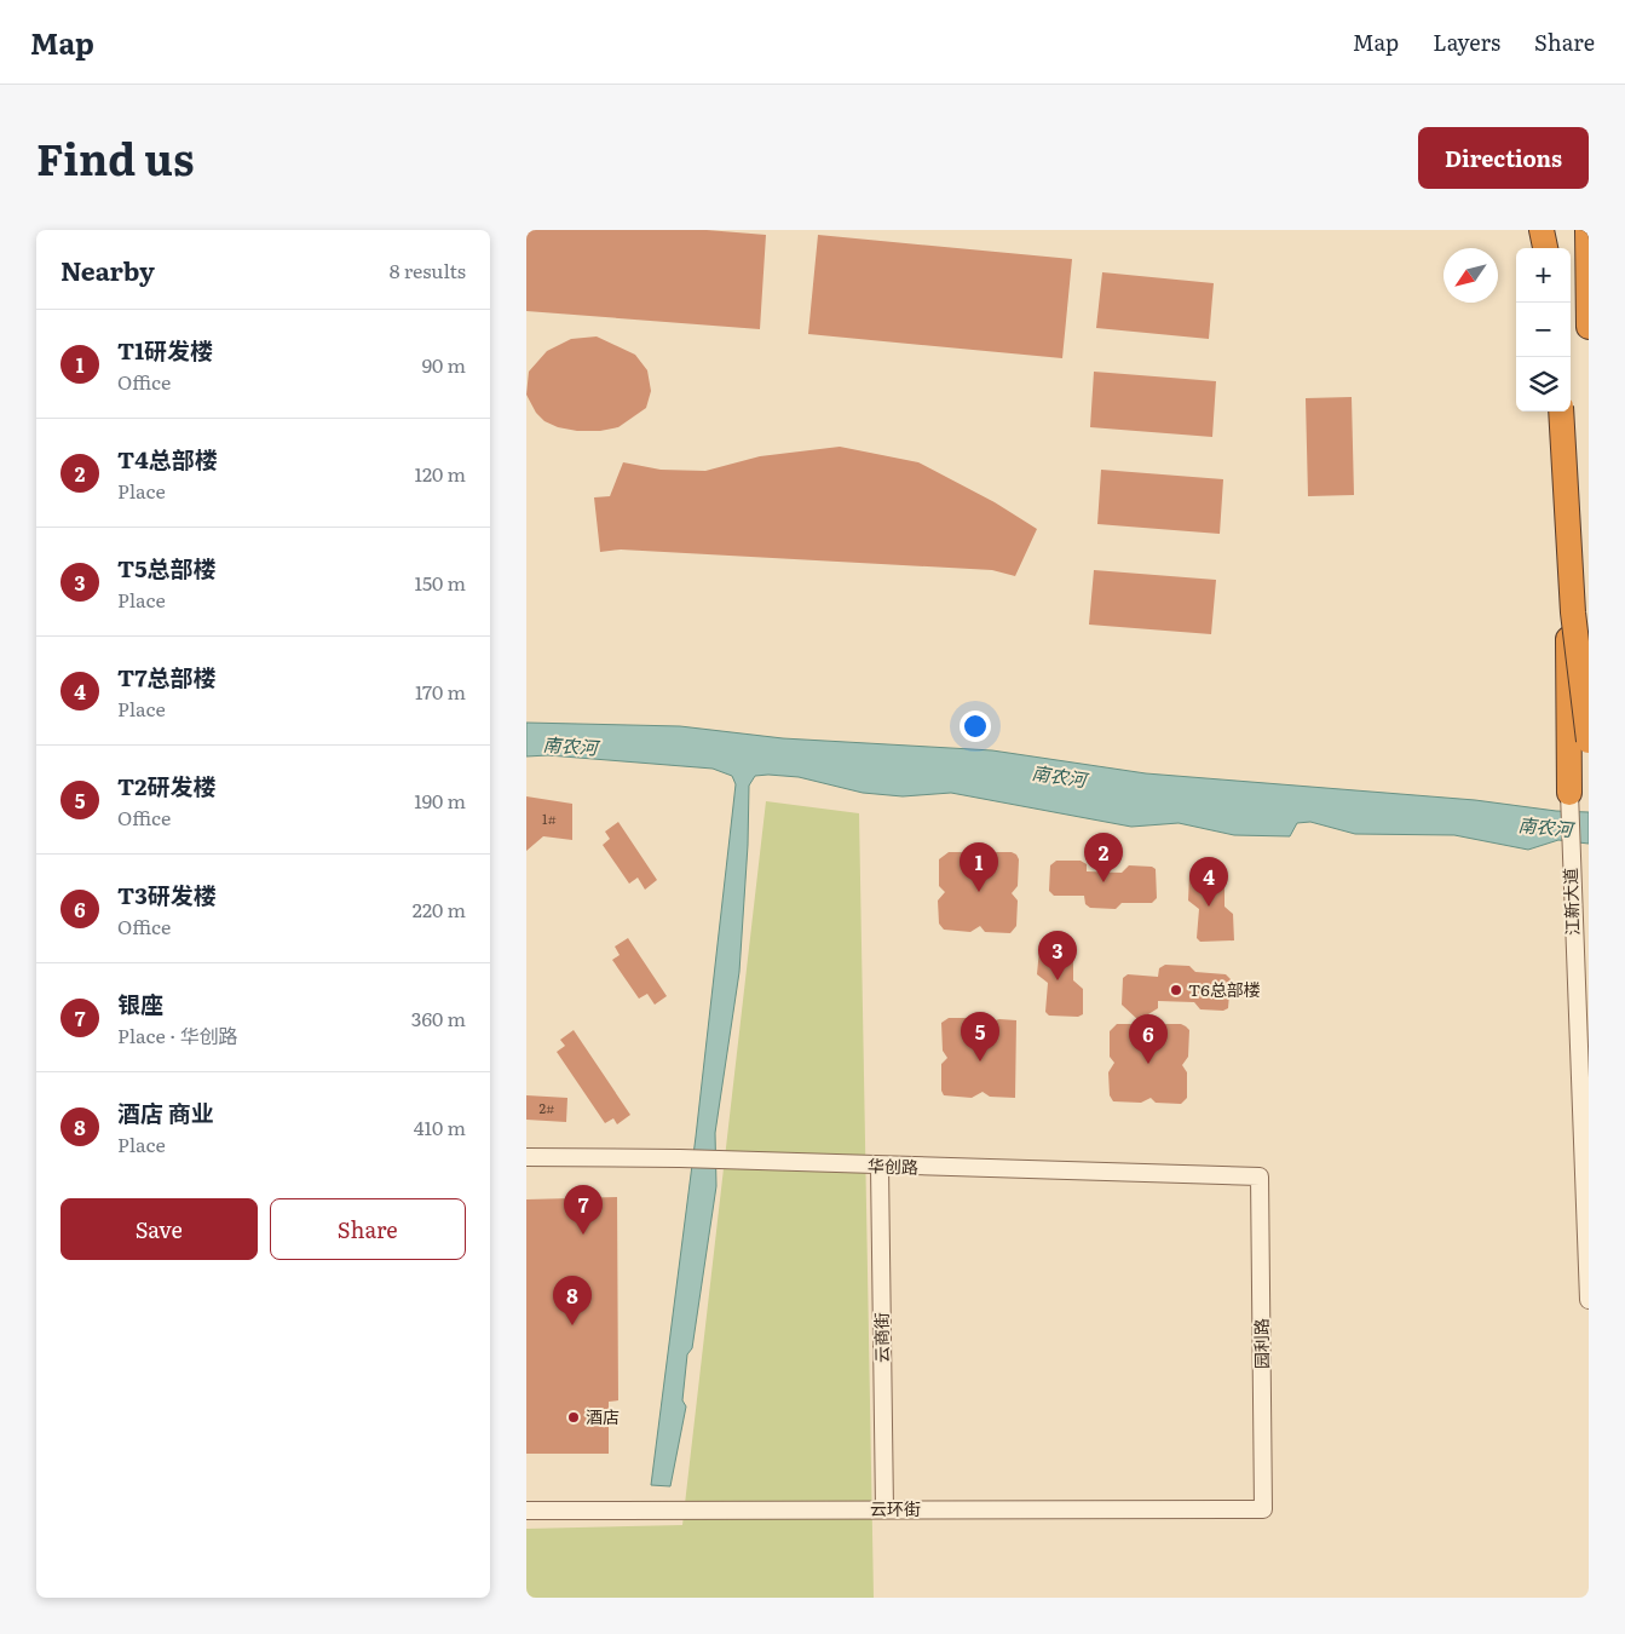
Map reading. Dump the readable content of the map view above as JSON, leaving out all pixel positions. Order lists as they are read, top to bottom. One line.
{"streets":{"street":["江新大道","华创路","云商街","园利路","云环街"]},"crossings":[["华创路","云商街"],["华创路","园利路"],["云商街","云环街"],["园利路","云环街"]],"water":["南农河"],"places":["T6总部楼","酒店"],"house_numbers":["1#","2#"],"north":"bottom left","page":{"header":"Map","nav":["Map","Layers","Share"],"title":"Find us","buttons":["Directions",["Save","Share"]],"heading":["Nearby","8 results"],"map_buttons":["+","−"],"list":[{"mark":"1","name":"T1研发楼","note":"Office","value":"90 m"},{"mark":"2","name":"T4总部楼","note":"Place","value":"120 m"},{"mark":"3","name":"T5总部楼","note":"Place","value":"150 m"},{"mark":"4","name":"T7总部楼","note":"Place","value":"170 m"},{"mark":"5","name":"T2研发楼","note":"Office","value":"190 m"},{"mark":"6","name":"T3研发楼","note":"Office","value":"220 m"},{"mark":"7","name":"银座","note":"Place · 华创路","value":"360 m"},{"mark":"8","name":"酒店 商业","note":"Place","value":"410 m"}],"pins":["2","1","4","3","5","6","7","8"]}}
